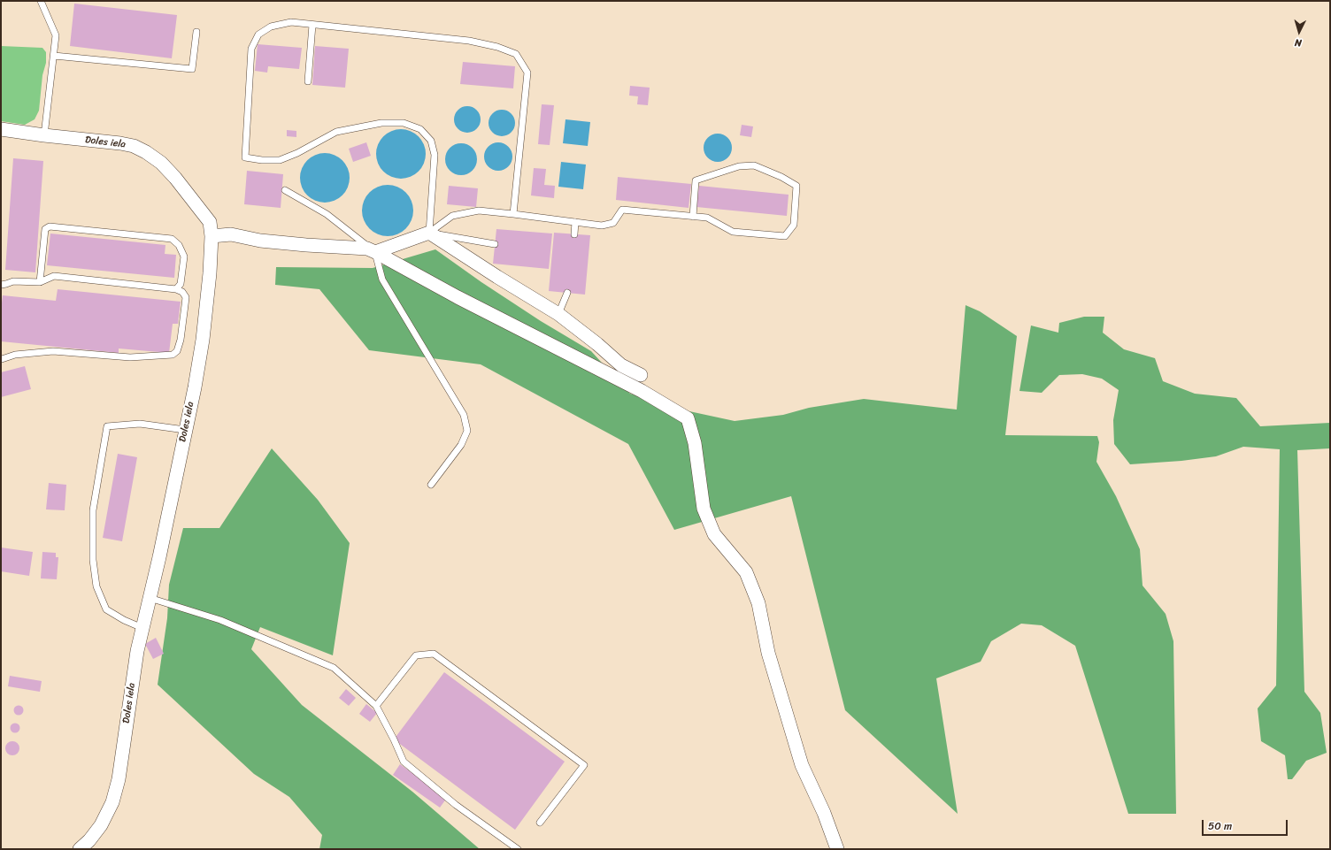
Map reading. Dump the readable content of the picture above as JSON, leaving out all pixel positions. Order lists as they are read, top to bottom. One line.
{"streets":{"street":["Doles iela"]},"scale_bar":"50 m","north":"bottom"}
